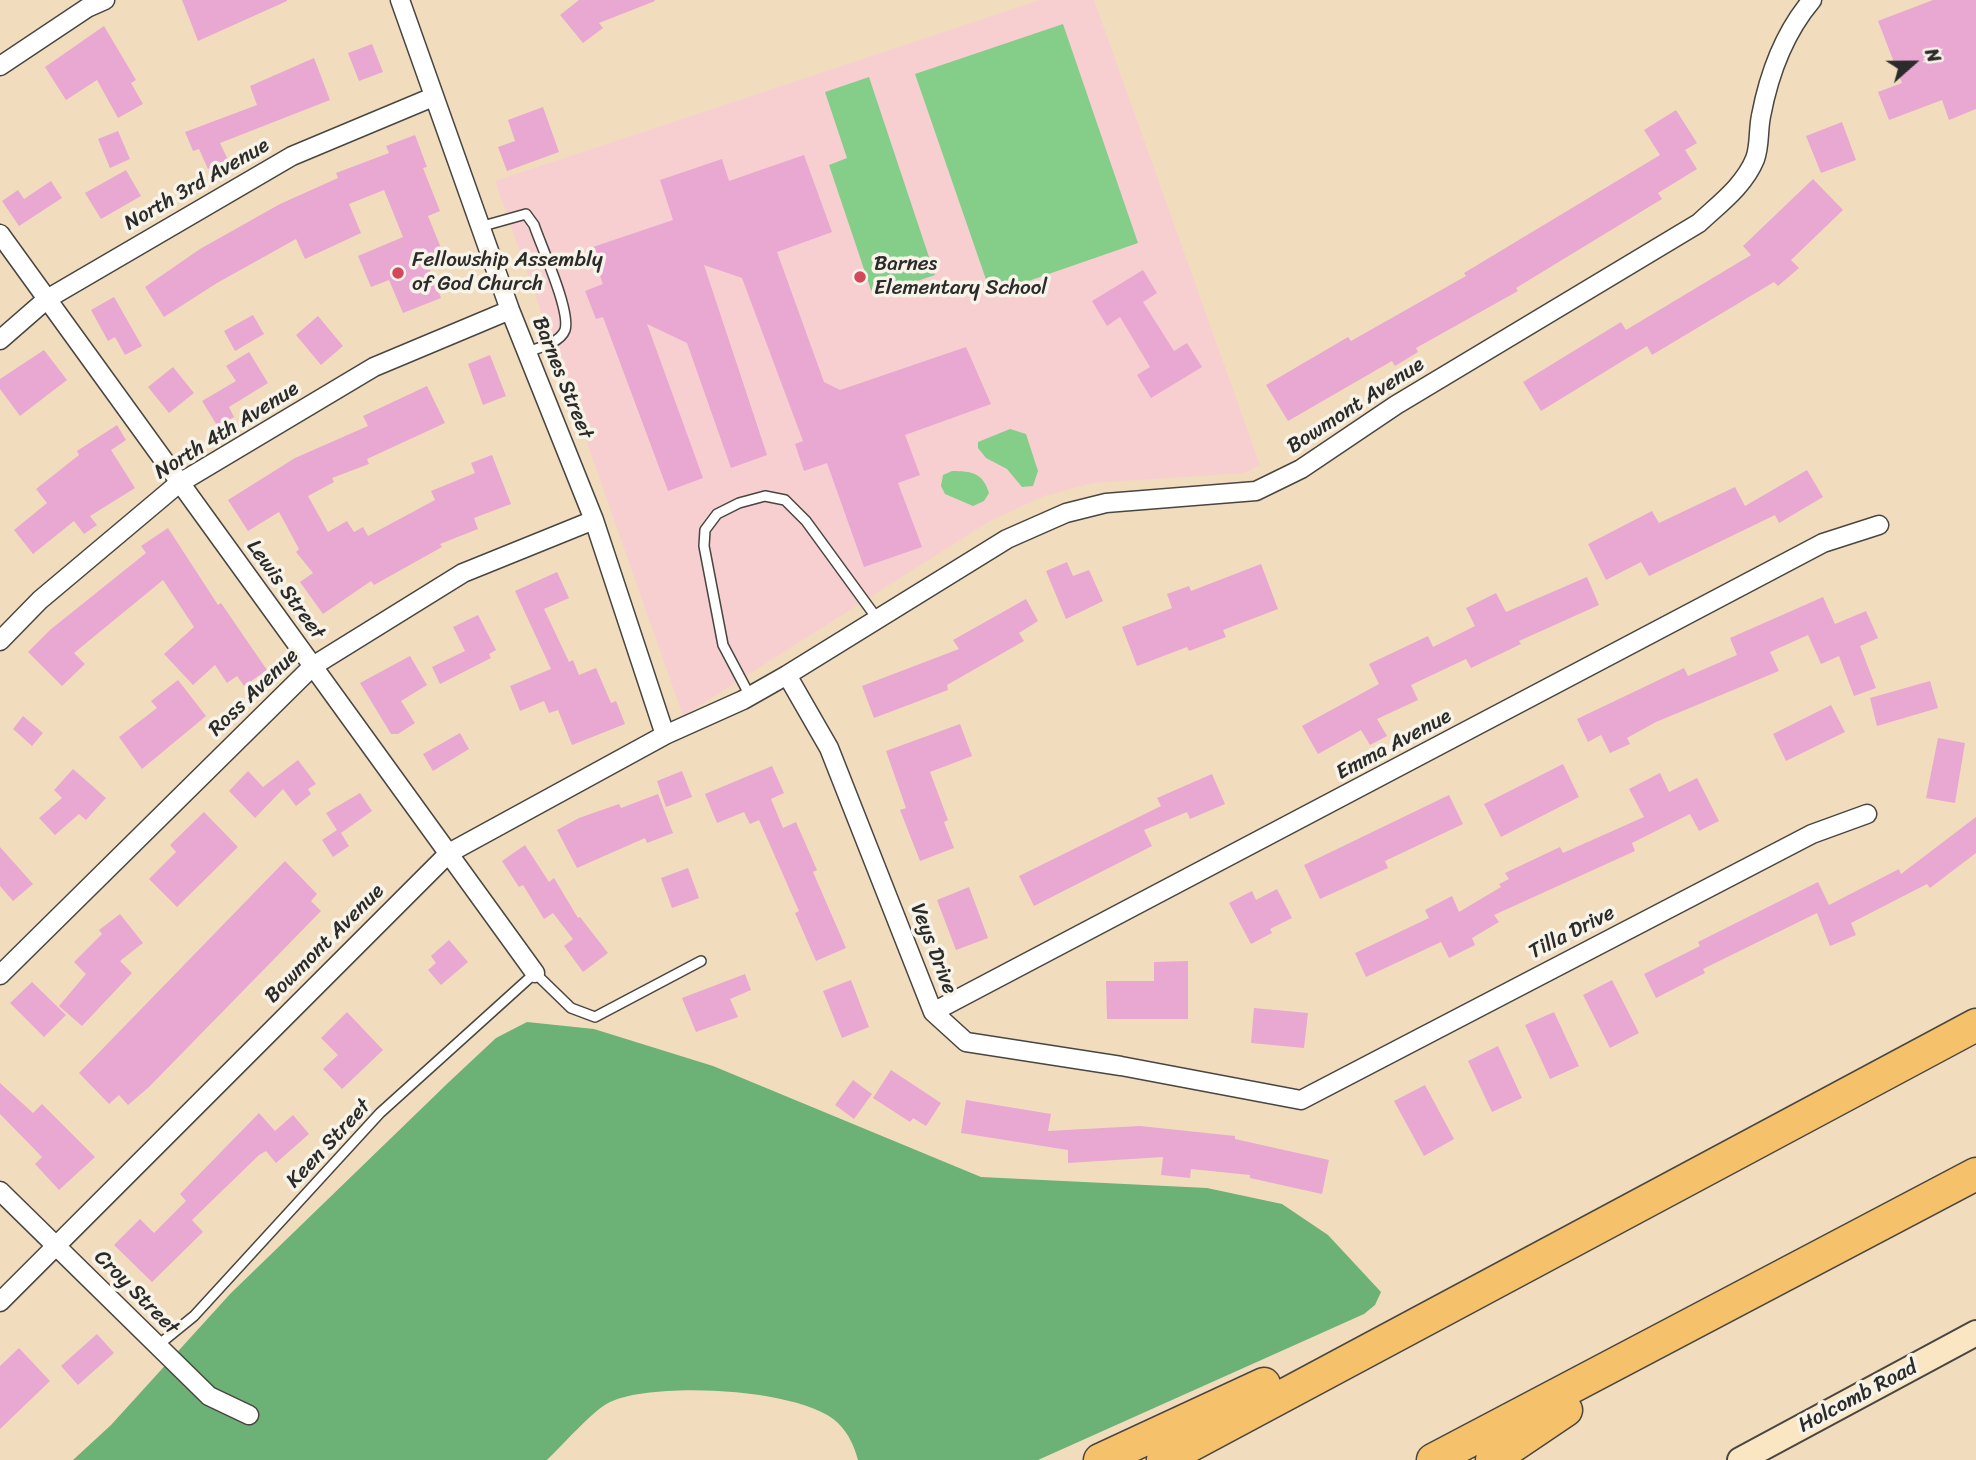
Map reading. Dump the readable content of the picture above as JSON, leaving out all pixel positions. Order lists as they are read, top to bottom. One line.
{"streets":{"street":["North 3rd Avenue","Barnes Street","Bowmont Avenue","North 4th Avenue","Lewis Street","Ross Avenue","Emma Avenue","Tilla Drive","Veys Drive","Croy Street","Holcomb Road"],"lane":["Keen Street"]},"crossings":[["North 3rd Avenue","Barnes Street"],["North 3rd Avenue","Lewis Street"],["Barnes Street","Bowmont Avenue"],["Barnes Street","North 4th Avenue"],["Barnes Street","Ross Avenue"],["Bowmont Avenue","Lewis Street"],["Bowmont Avenue","Veys Drive"],["Bowmont Avenue","Croy Street"],["North 4th Avenue","Lewis Street"],["Lewis Street","Ross Avenue"],["Lewis Street","Keen Street"],["Emma Avenue","Veys Drive"],["Tilla Drive","Veys Drive"],["Keen Street","Croy Street"]],"places":["Fellowship Assembly of God Church","Barnes Elementary School"],"north":"right"}
